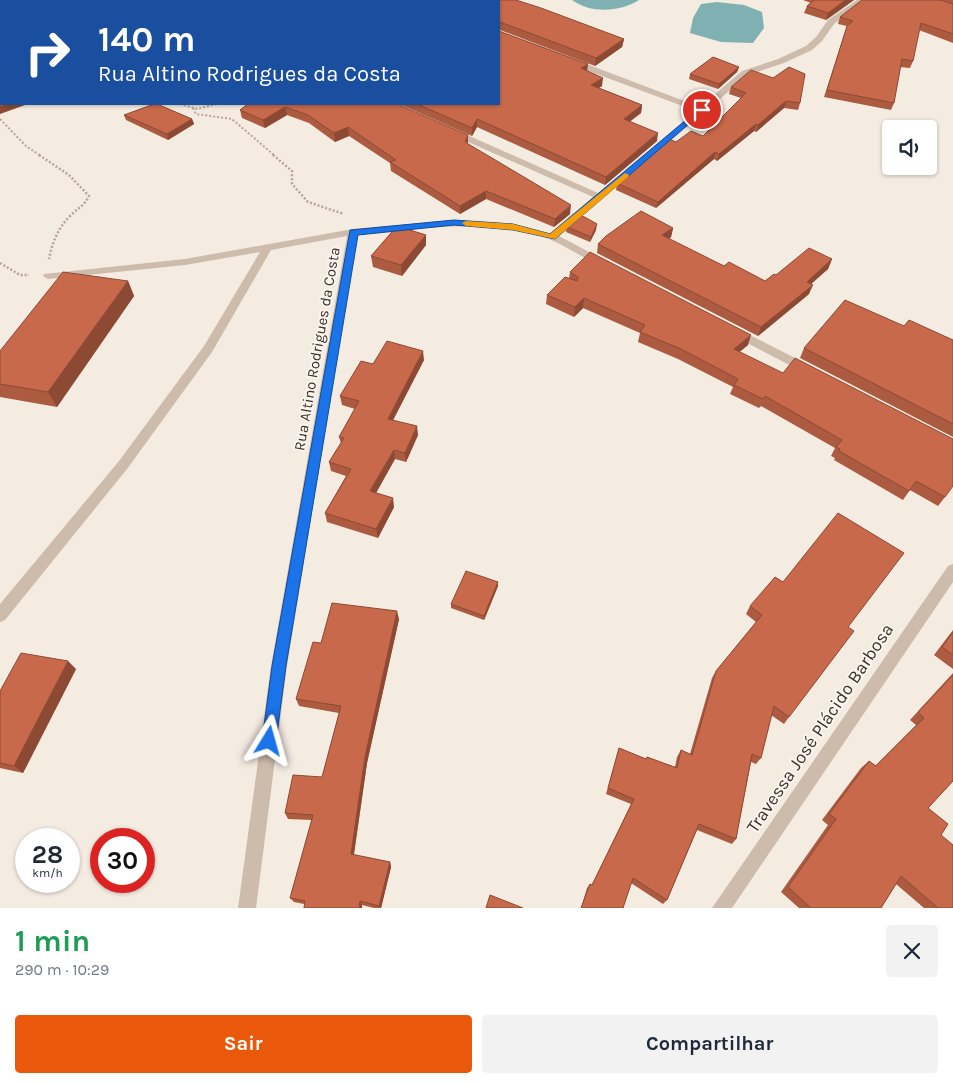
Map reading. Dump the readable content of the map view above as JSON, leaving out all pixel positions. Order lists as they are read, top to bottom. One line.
{"streets":{"street":["Rua Altino Rodrigues da Costa","Travessa José Plácido Barbosa"]},"page":{"turn":["140 m","Rua Altino Rodrigues da Costa"],"speed":"28 km/h","limit":"30","heading":["1 min","290 m · 10:29"],"buttons":["Sair","Compartilhar"]}}
